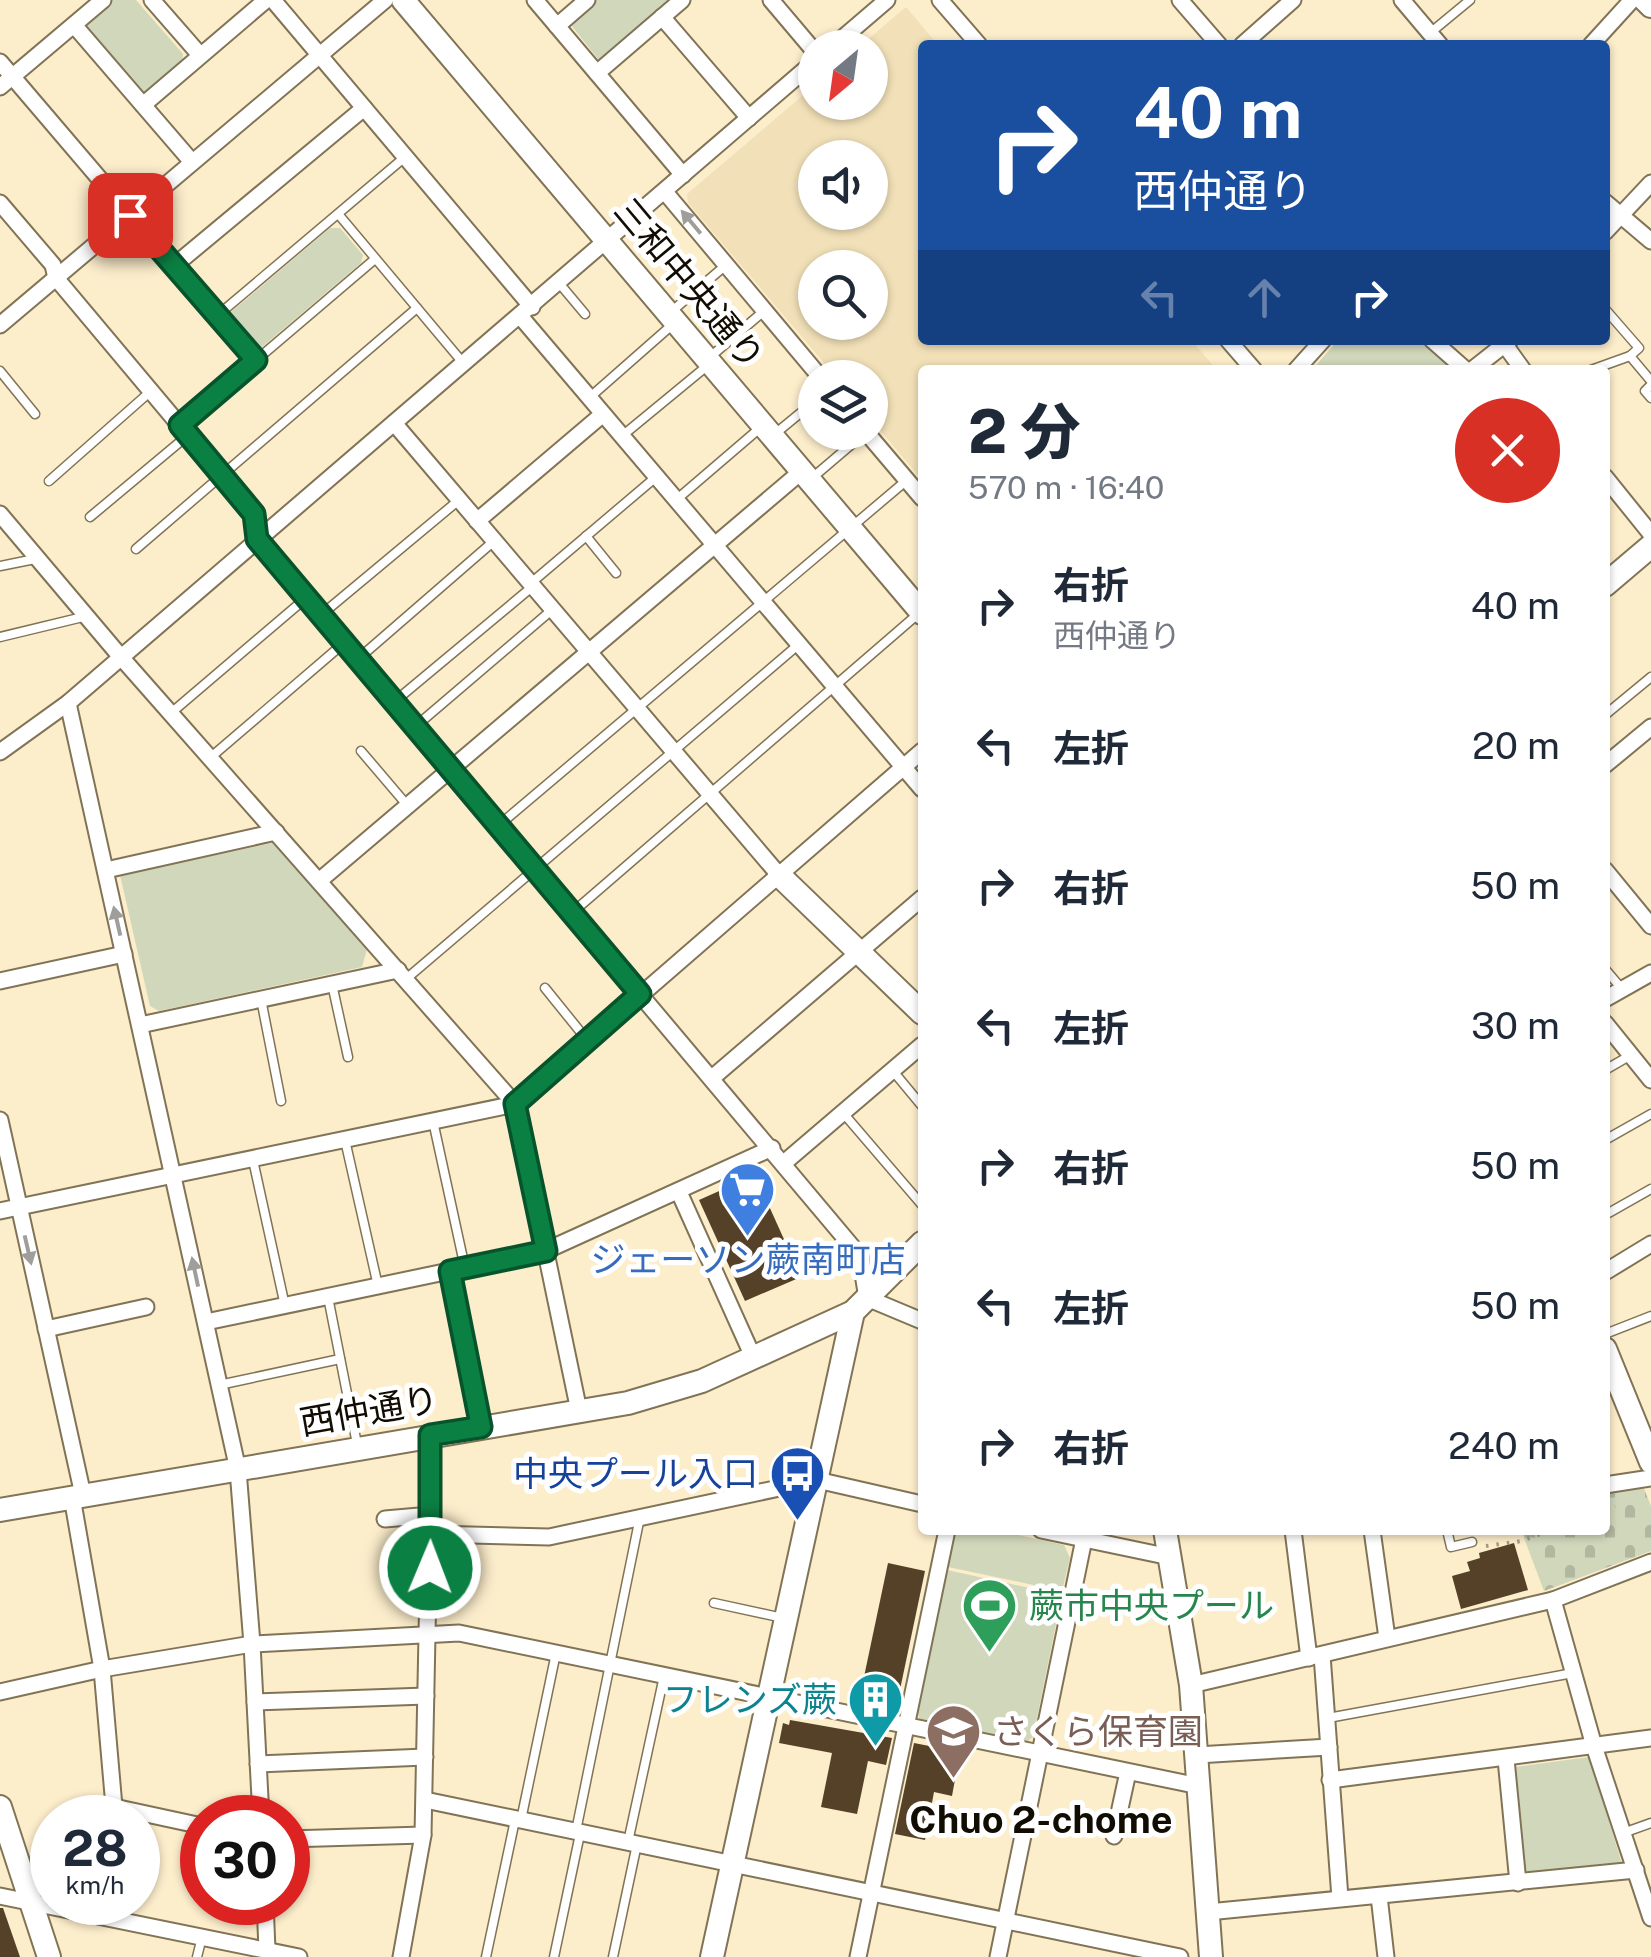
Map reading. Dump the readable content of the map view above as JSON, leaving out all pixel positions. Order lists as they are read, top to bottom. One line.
{"streets":{"street":["三和中央通り","西仲通り"]},"districts":["Chuo 2-chome"],"places":{"supermarket":["ジェーソン蕨南町店"],"bus stop":["中央プール入口"],"sports":["蕨市中央プール"],"building":["フレンズ蕨"],"school or university":["さくら保育園"]},"north":"bottom left","page":{"turn":["40 m","西仲通り"],"heading":["2 分","570 m · 16:40"],"list":[{"name":"右折","note":"西仲通り","value":"40 m"},{"name":"左折","value":"20 m"},{"name":"右折","value":"50 m"},{"name":"左折","value":"30 m"},{"name":"右折","value":"50 m"},{"name":"左折","value":"50 m"},{"name":"右折","value":"240 m"}],"speed":"28 km/h","limit":"30"}}
